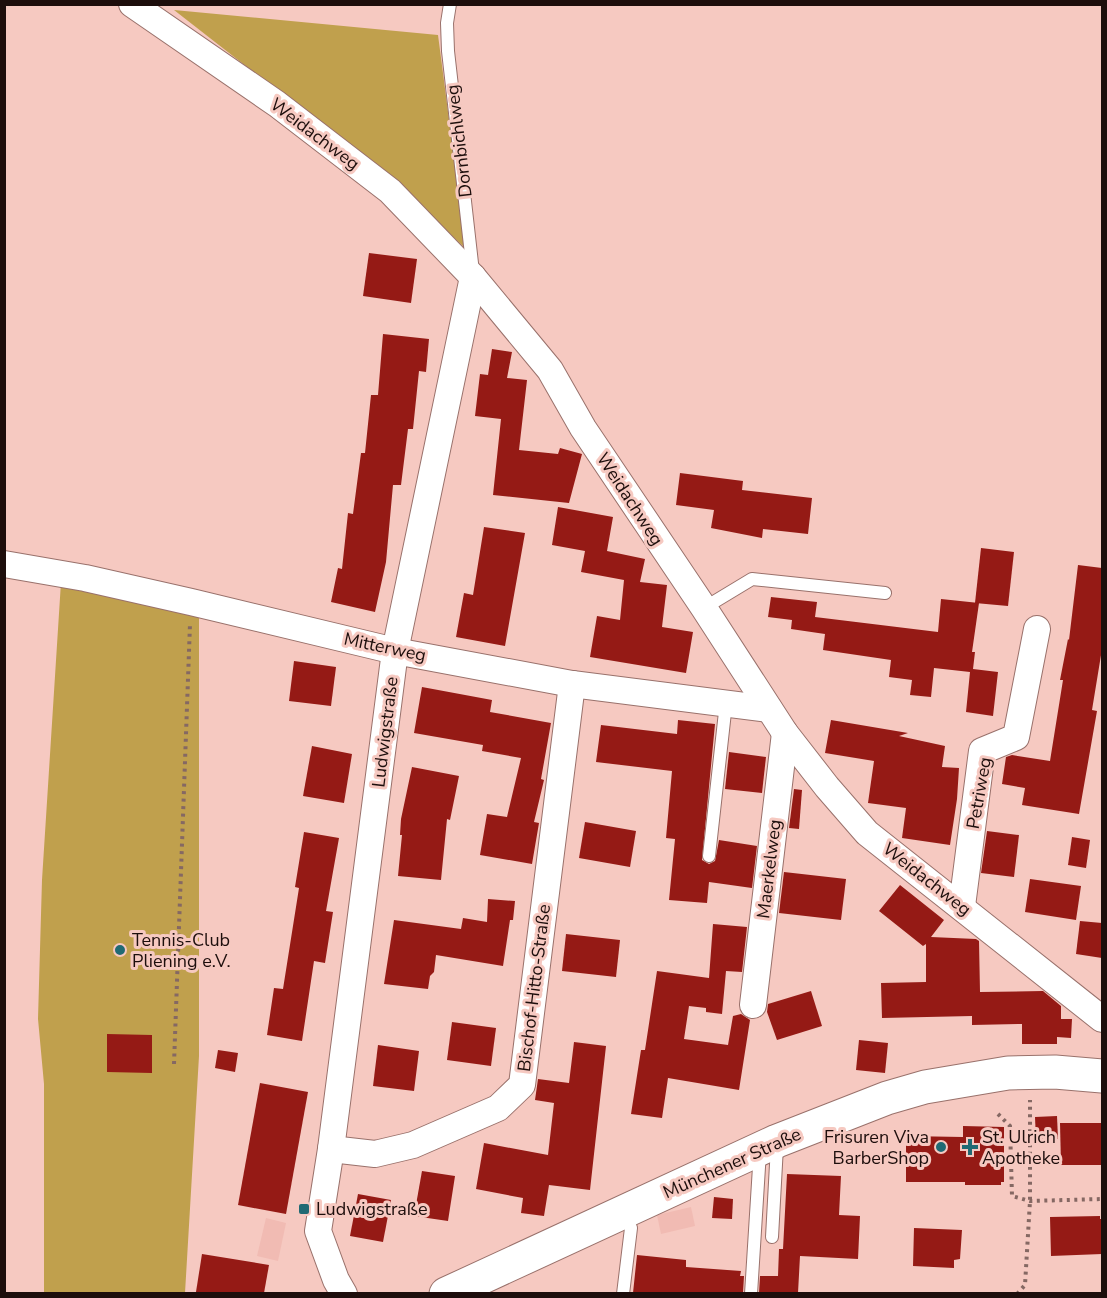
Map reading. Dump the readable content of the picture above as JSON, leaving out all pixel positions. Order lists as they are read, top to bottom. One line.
{"streets":{"main road":["Münchener Straße"],"street":["Weidachweg","Mitterweg","Ludwigstraße","Petriweg","Maerkelweg","Bischof-Hitto-Straße"],"lane":["Dornbichlweg"]},"crossings":[["Weidachweg","Dornbichlweg"],["Weidachweg","Mitterweg"],["Weidachweg","Ludwigstraße"],["Weidachweg","Petriweg"],["Weidachweg","Maerkelweg"],["Dornbichlweg","Ludwigstraße"],["Mitterweg","Ludwigstraße"],["Mitterweg","Bischof-Hitto-Straße"],["Ludwigstraße","Bischof-Hitto-Straße"]],"places":{"other":["Tennis-Club Pliening e.V.","Frisuren Viva BarberShop"],"health":["St. Ulrich Apotheke"],"transit":["Ludwigstraße"]}}
